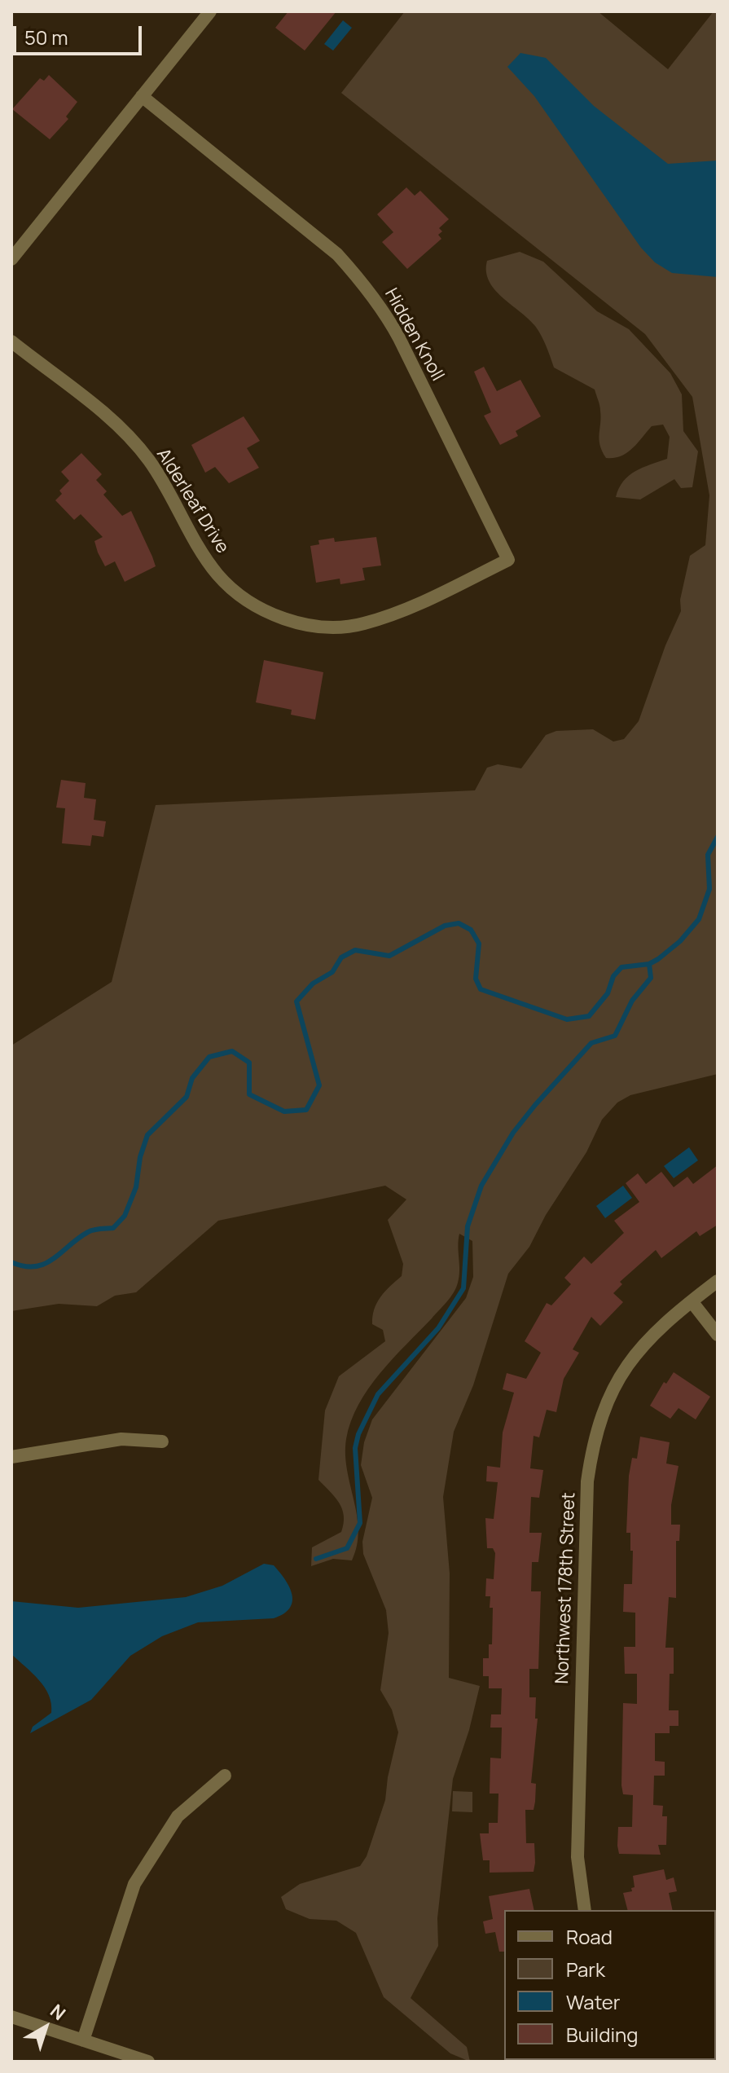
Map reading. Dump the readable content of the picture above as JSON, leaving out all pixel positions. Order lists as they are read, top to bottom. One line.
{"streets":{"street":["Hidden Knoll","Alderleaf Drive","Northwest 178th Street"]},"crossings":[["Hidden Knoll","Alderleaf Drive"]],"legend":["Road","Park","Water","Building"],"scale_bar":"50 m","north":"top right"}
